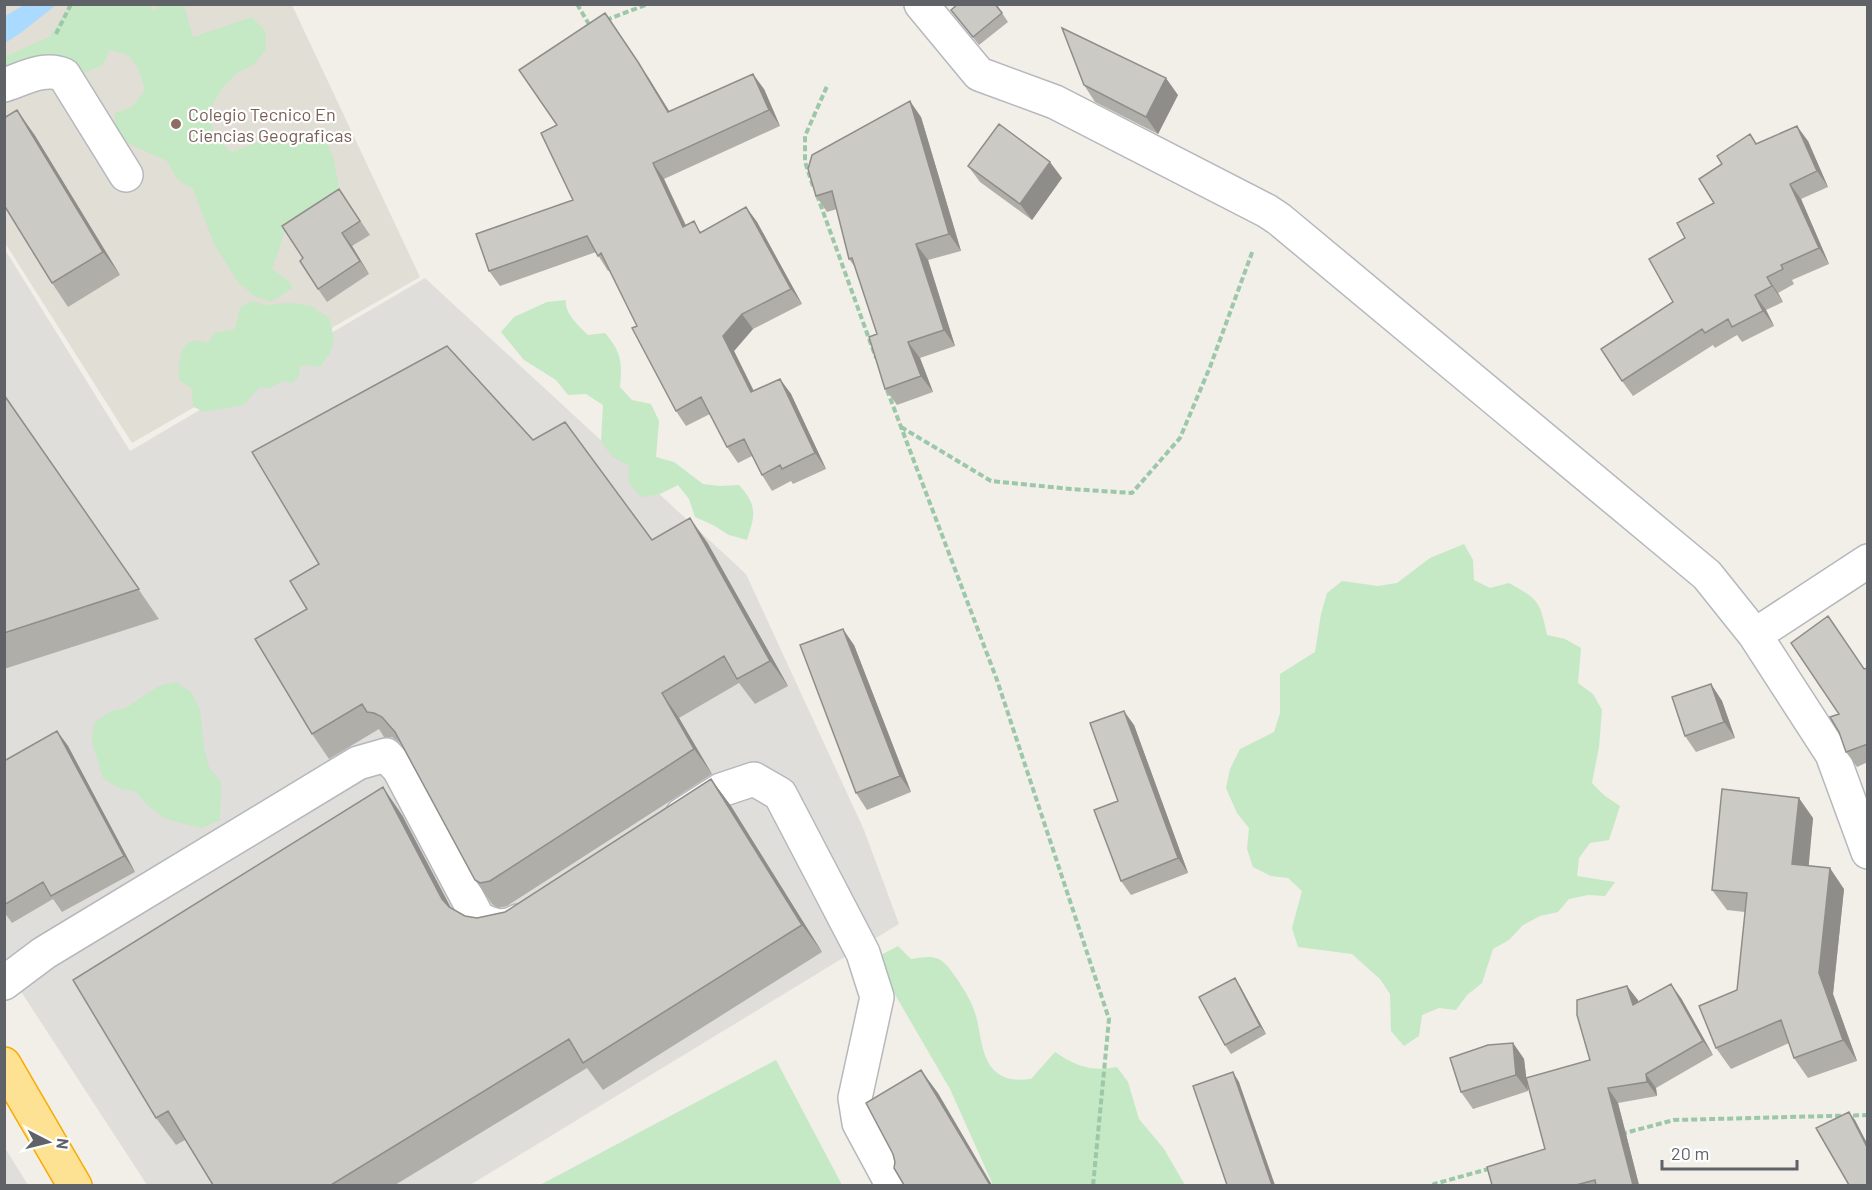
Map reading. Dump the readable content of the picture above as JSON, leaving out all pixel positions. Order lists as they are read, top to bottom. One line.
{"places":["Colegio Tecnico En Ciencias Geograficas"],"scale_bar":"20 m","north":"right"}
